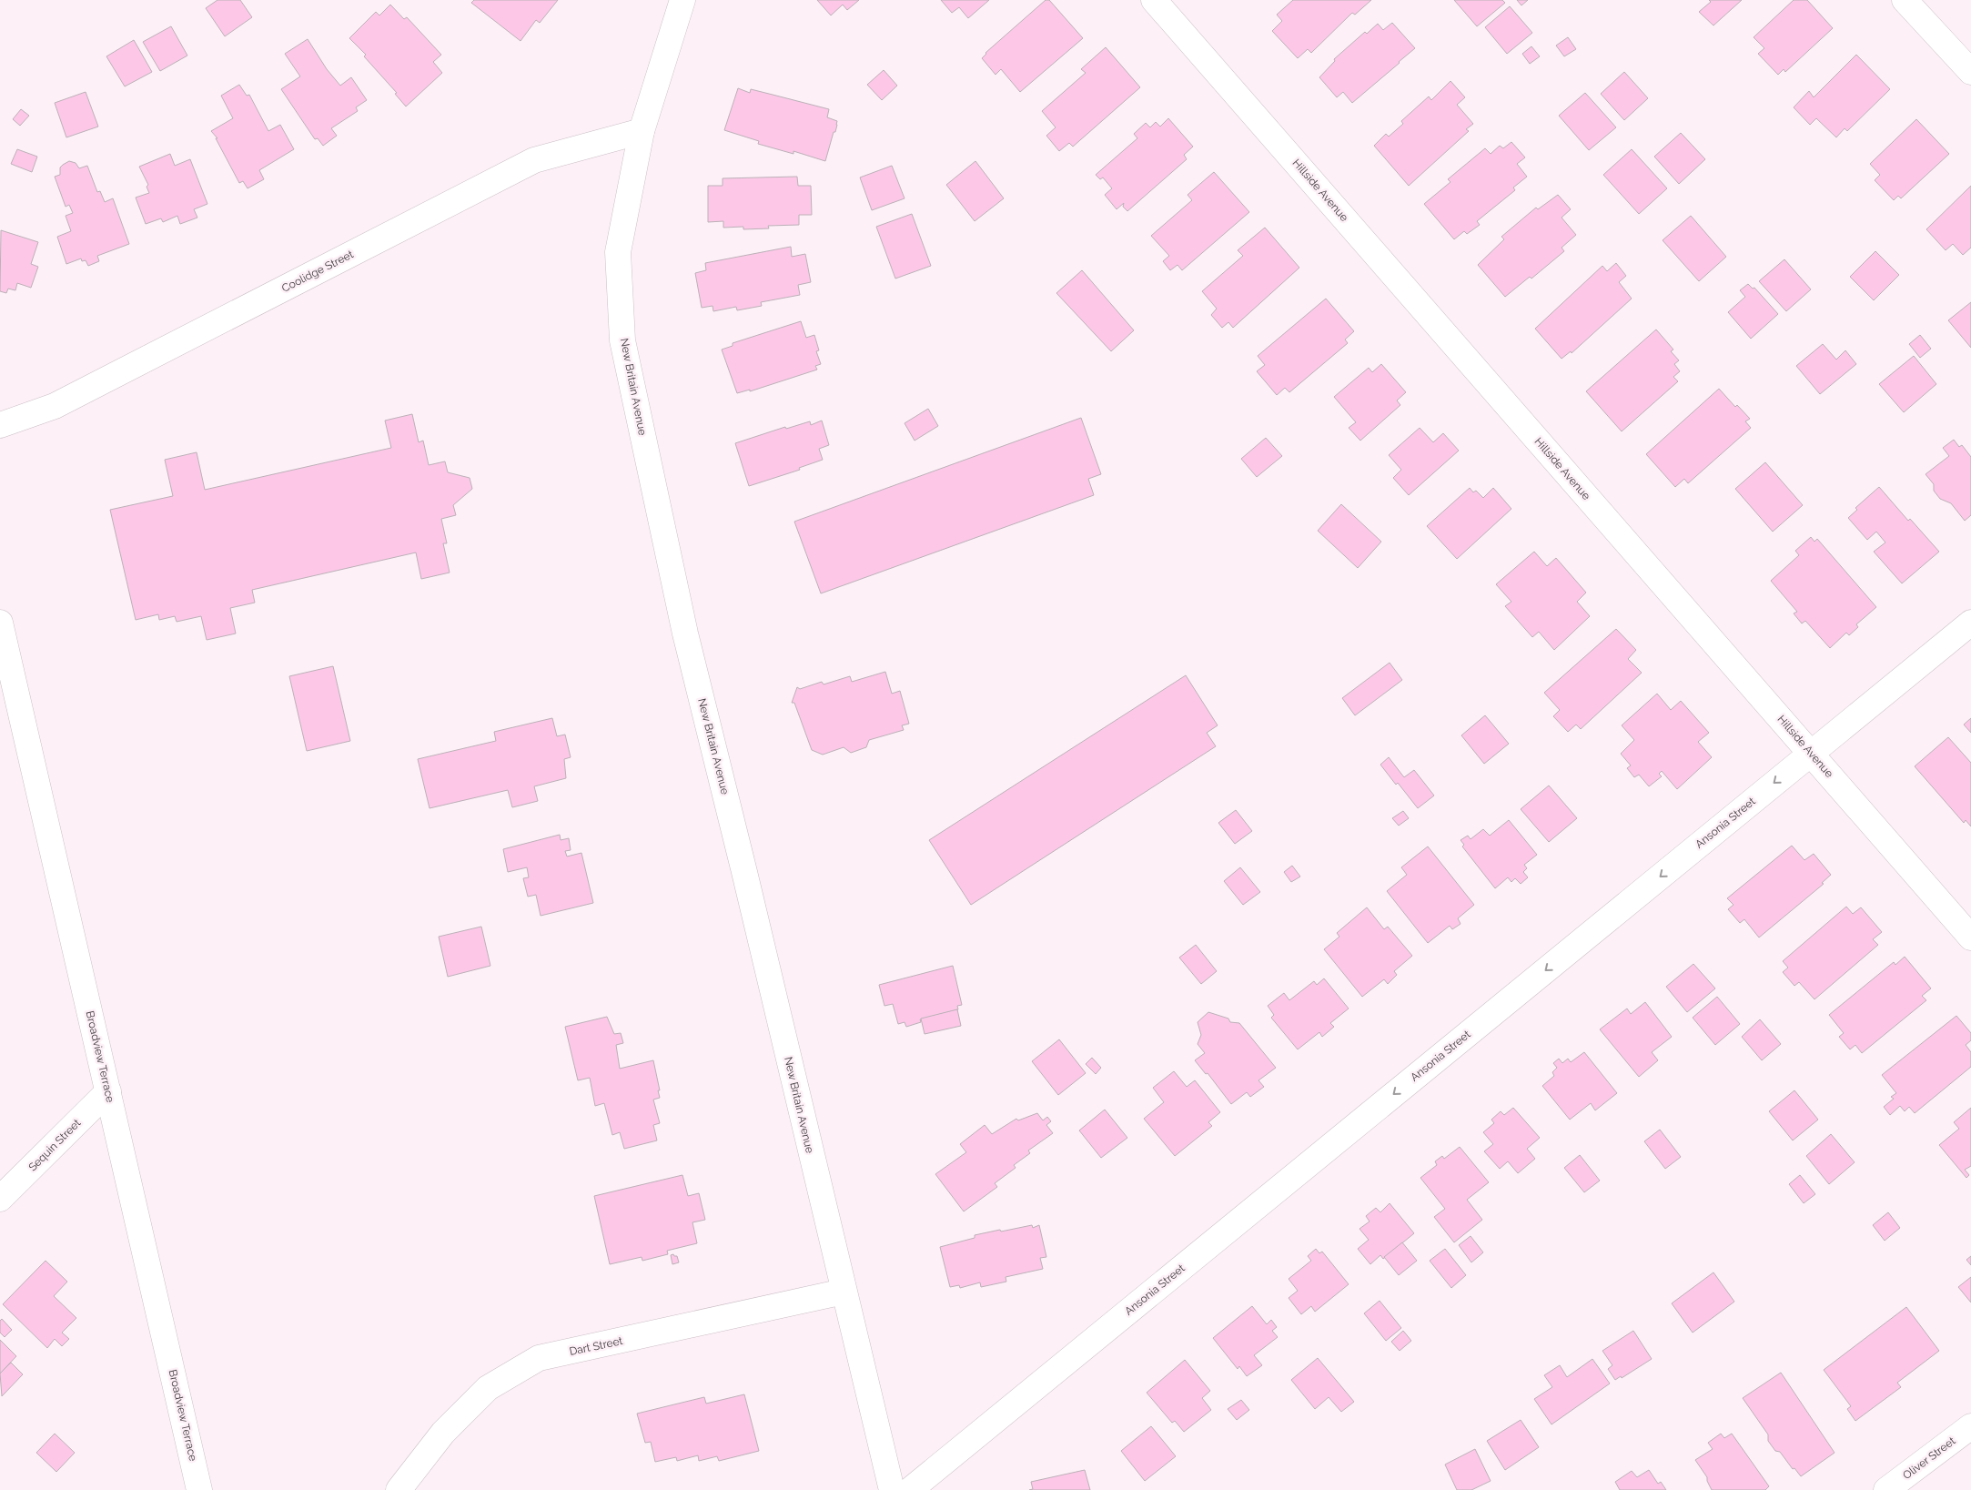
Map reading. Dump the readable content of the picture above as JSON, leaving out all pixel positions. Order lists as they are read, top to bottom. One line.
{"streets":{"street":["Hillside Avenue","Coolidge Street","New Britain Avenue","Ansonia Street","Broadview Terrace","Sequin Street","Dart Street","Oliver Street"]},"crossings":[["Hillside Avenue","Ansonia Street"],["Coolidge Street","New Britain Avenue"],["New Britain Avenue","Dart Street"],["Broadview Terrace","Sequin Street"]],"one_way":["Ansonia Street"]}
